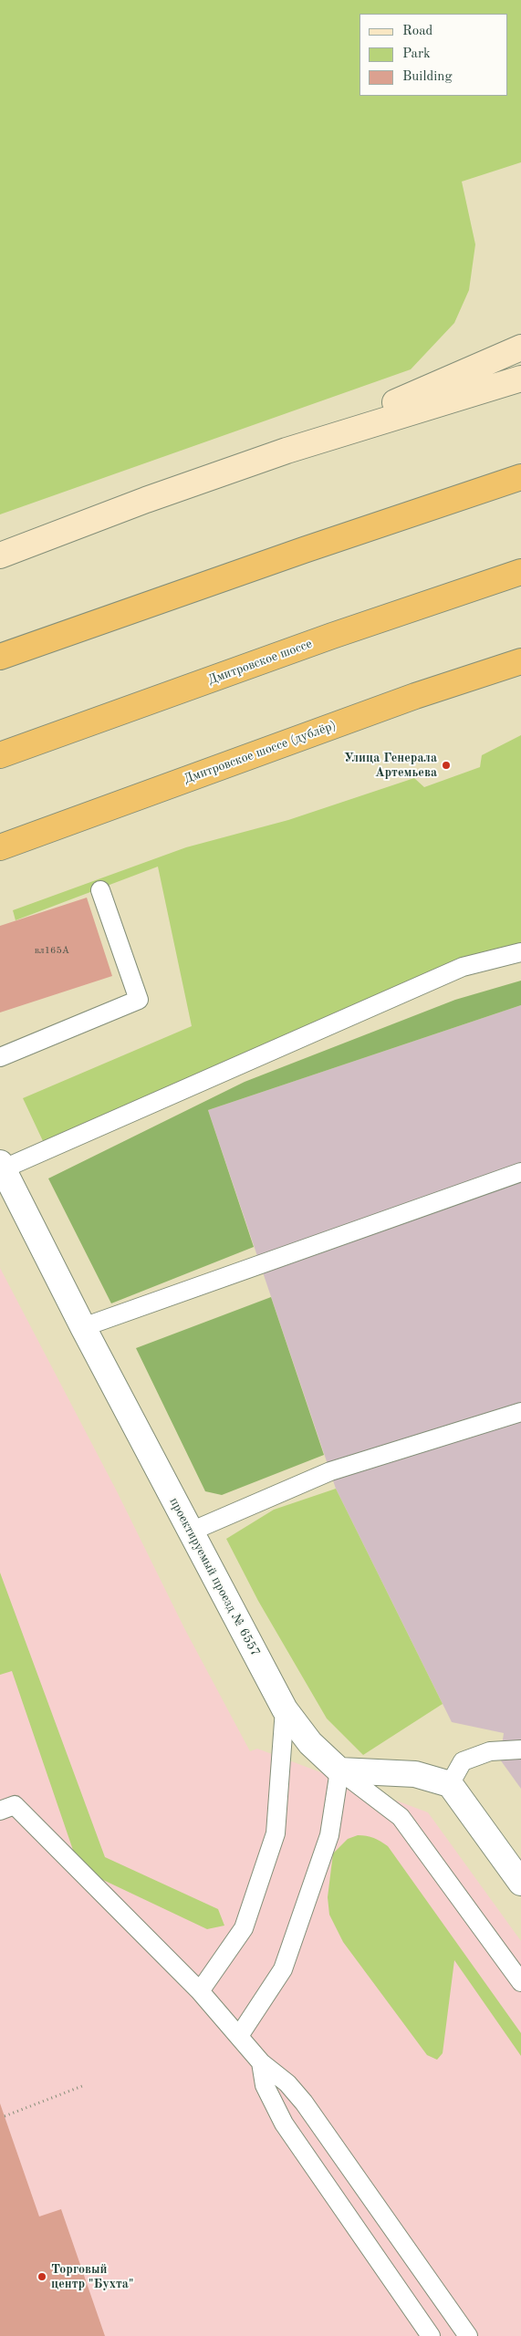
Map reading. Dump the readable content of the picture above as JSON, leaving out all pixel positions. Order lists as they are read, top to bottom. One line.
{"streets":{"highway":["Дмитровское шоссе","Дмитровское шоссе (дублёр)"],"street":["проектируемый проезд № 6557"]},"places":["Улица Генерала Артемьева","Торговый центр \"Бухта\""],"house_numbers":["вл165А"],"legend":["Road","Park","Building"]}
